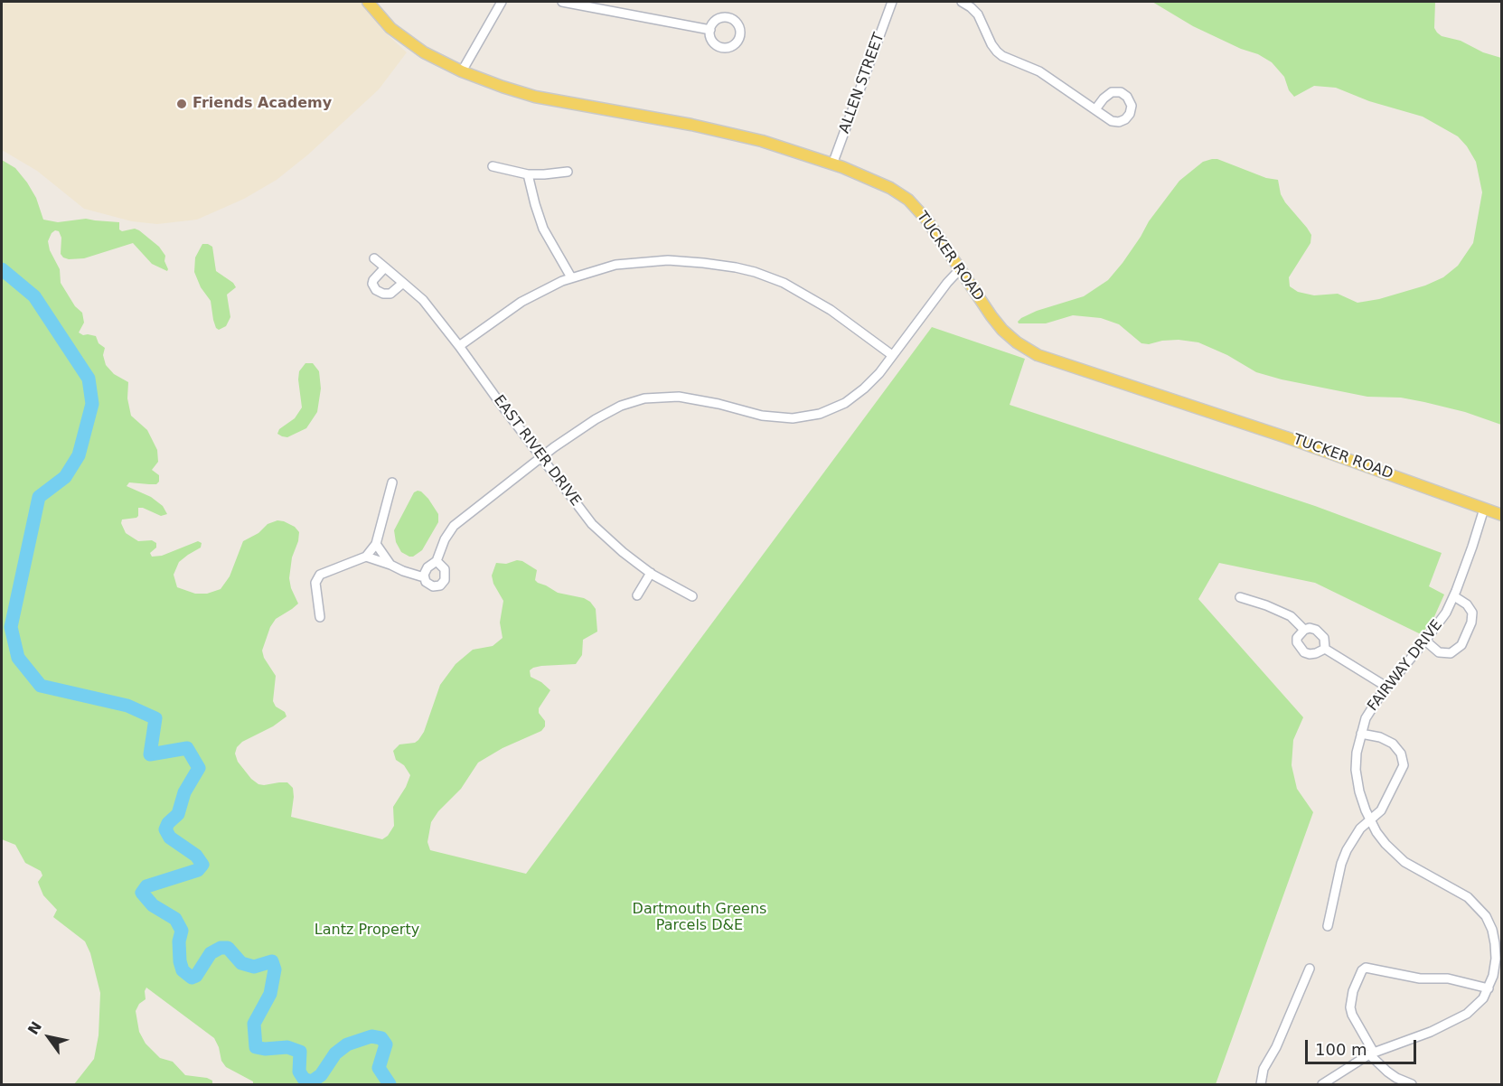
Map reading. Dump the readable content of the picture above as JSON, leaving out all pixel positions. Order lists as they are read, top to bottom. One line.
{"streets":{"main road":["TUCKER ROAD"],"street":["ALLEN STREET","EAST RIVER DRIVE","FAIRWAY DRIVE"]},"crossings":[["ALLEN STREET","TUCKER ROAD"],["TUCKER ROAD","FAIRWAY DRIVE"]],"parks":["Dartmouth Greens Parcels D&E","Lantz Property"],"places":["Friends Academy"],"scale_bar":"100 m","north":"top left"}
